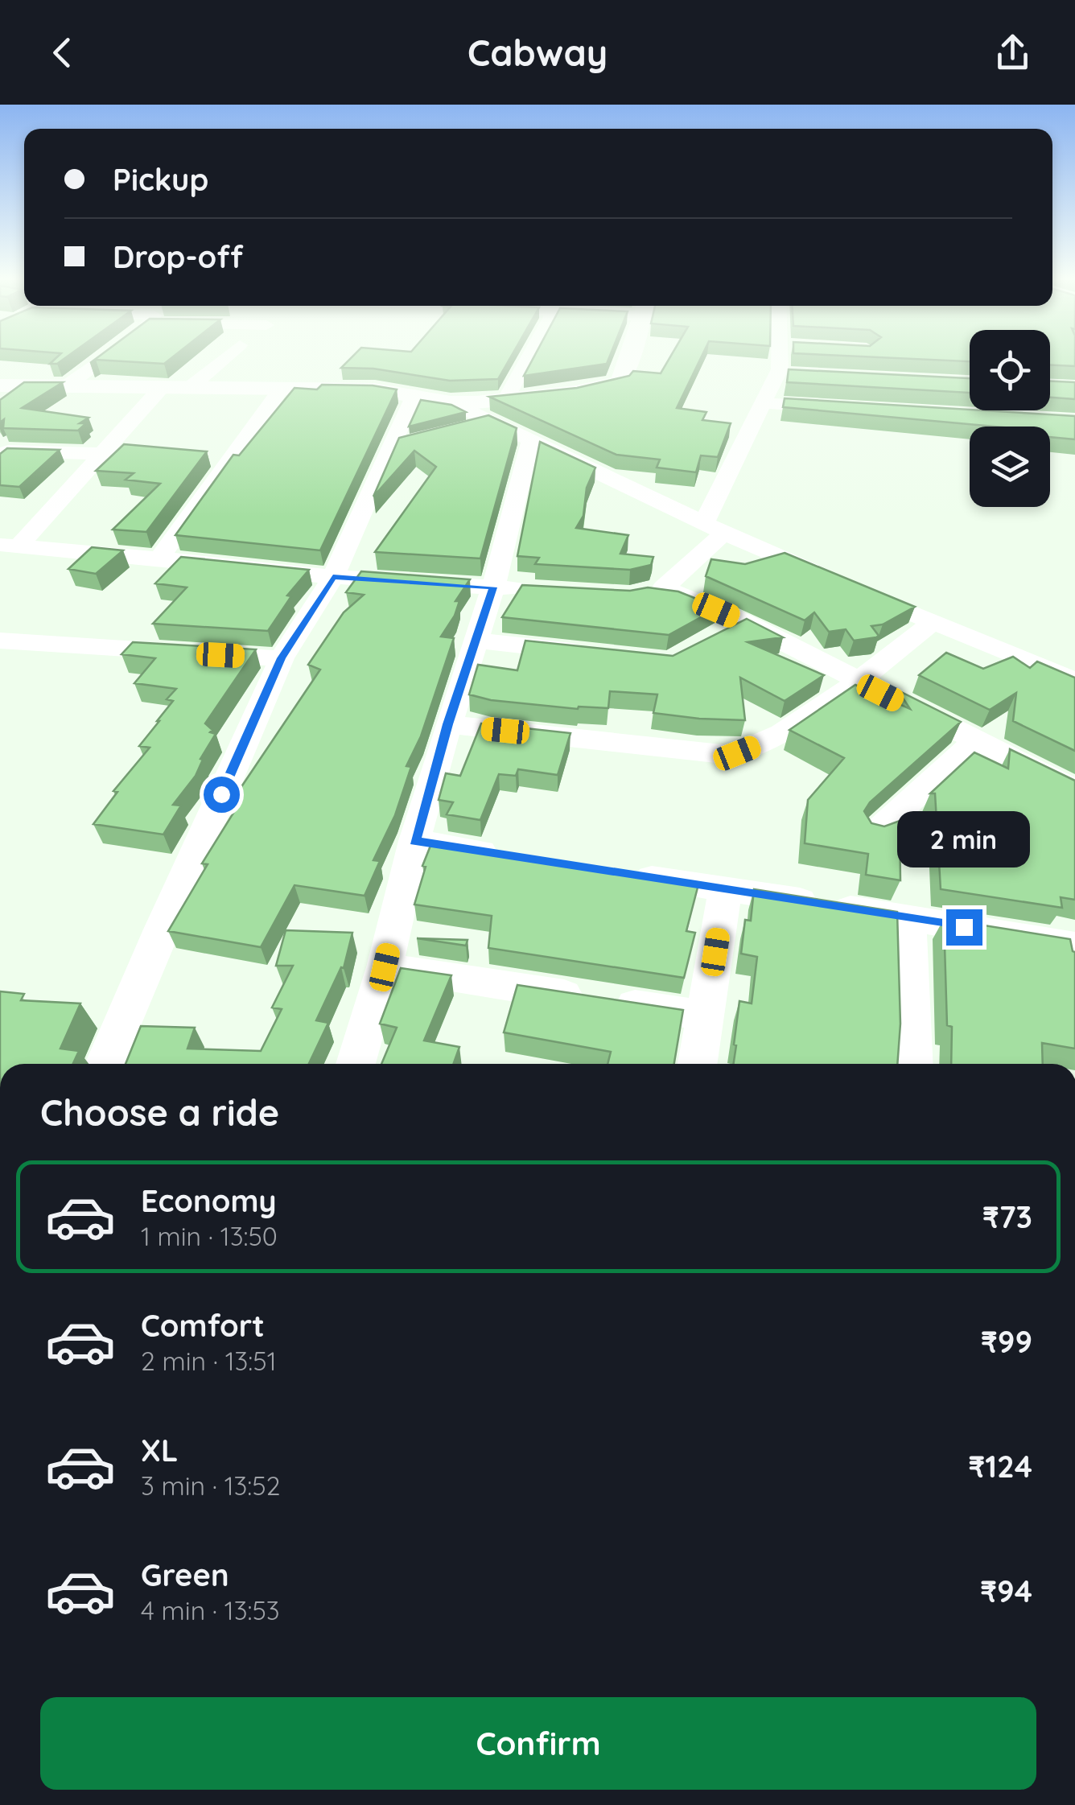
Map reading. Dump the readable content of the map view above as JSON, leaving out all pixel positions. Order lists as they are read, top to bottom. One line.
{"page":{"header":"Cabway","banner":["Pickup","Drop-off"],"bubble":"2 min","heading":"Choose a ride","list":[{"name":"Economy","note":"1 min · 13:50","value":"₹73"},{"name":"Comfort","note":"2 min · 13:51","value":"₹99"},{"name":"XL","note":"3 min · 13:52","value":"₹124"},{"name":"Green","note":"4 min · 13:53","value":"₹94"}],"buttons":"Confirm"}}
